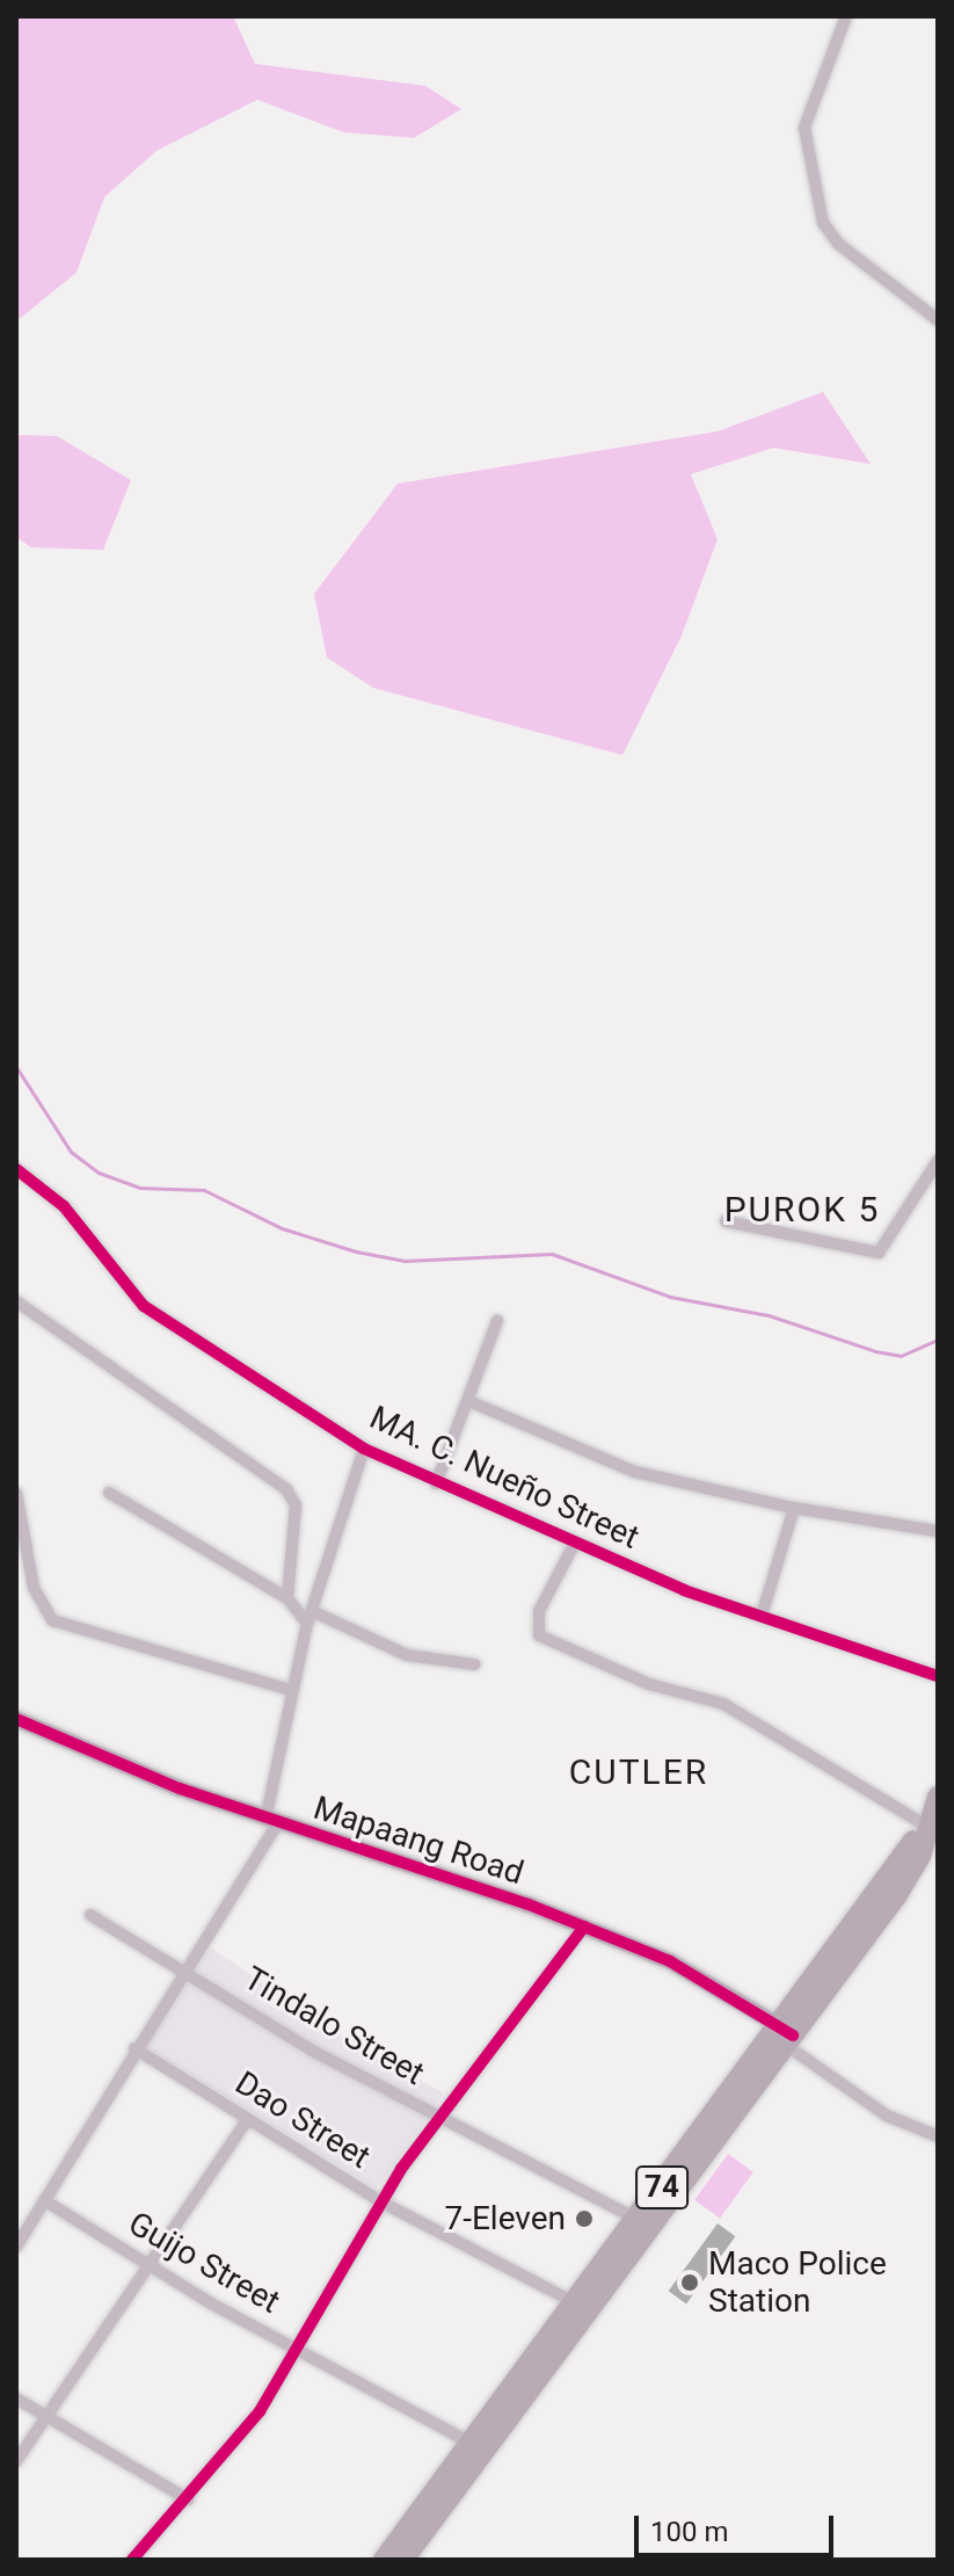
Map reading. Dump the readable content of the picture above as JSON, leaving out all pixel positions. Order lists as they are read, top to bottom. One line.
{"streets":{"highway":["74"],"street":["MA. C. Nueño Street","Mapaang Road","Tindalo Street","Dao Street","Guijo Street"]},"crossings":[["Mapaang Road","74"],["Tindalo Street","74"],["Dao Street","74"],["74","Guijo Street"]],"districts":["PUROK 5","CUTLER"],"places":["7-Eleven","Maco Police Station"],"scale_bar":"100 m"}
